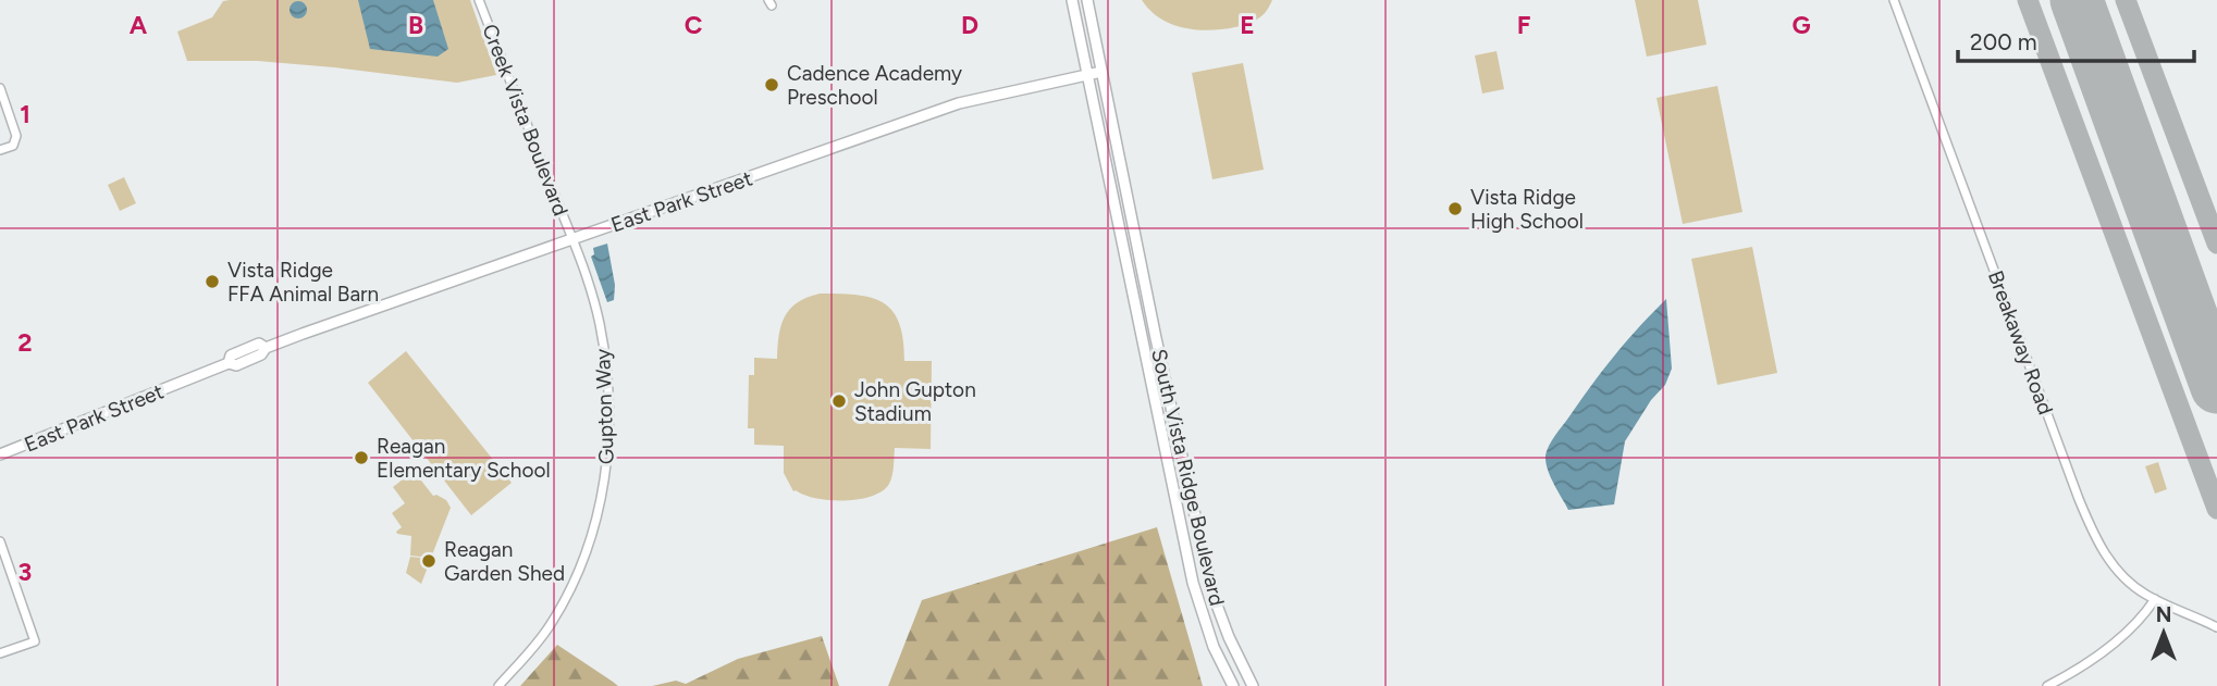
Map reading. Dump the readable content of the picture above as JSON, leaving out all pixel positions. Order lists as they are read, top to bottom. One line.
{"streets":{"street":["Creek Vista Boulevard","East Park Street","Breakaway Road","Gupton Way","South Vista Ridge Boulevard"]},"crossings":[["Creek Vista Boulevard","East Park Street"],["Creek Vista Boulevard","Gupton Way"],["East Park Street","Gupton Way"],["East Park Street","South Vista Ridge Boulevard"]],"places":["Cadence Academy Preschool","Vista Ridge High School","Vista Ridge FFA Animal Barn","John Gupton Stadium","Reagan Elementary School","Reagan Garden Shed"],"scale_bar":"200 m","north":"top","grid":{"columns":["A","B","C","D","E","F","G"],"rows":["1","2","3"]}}
